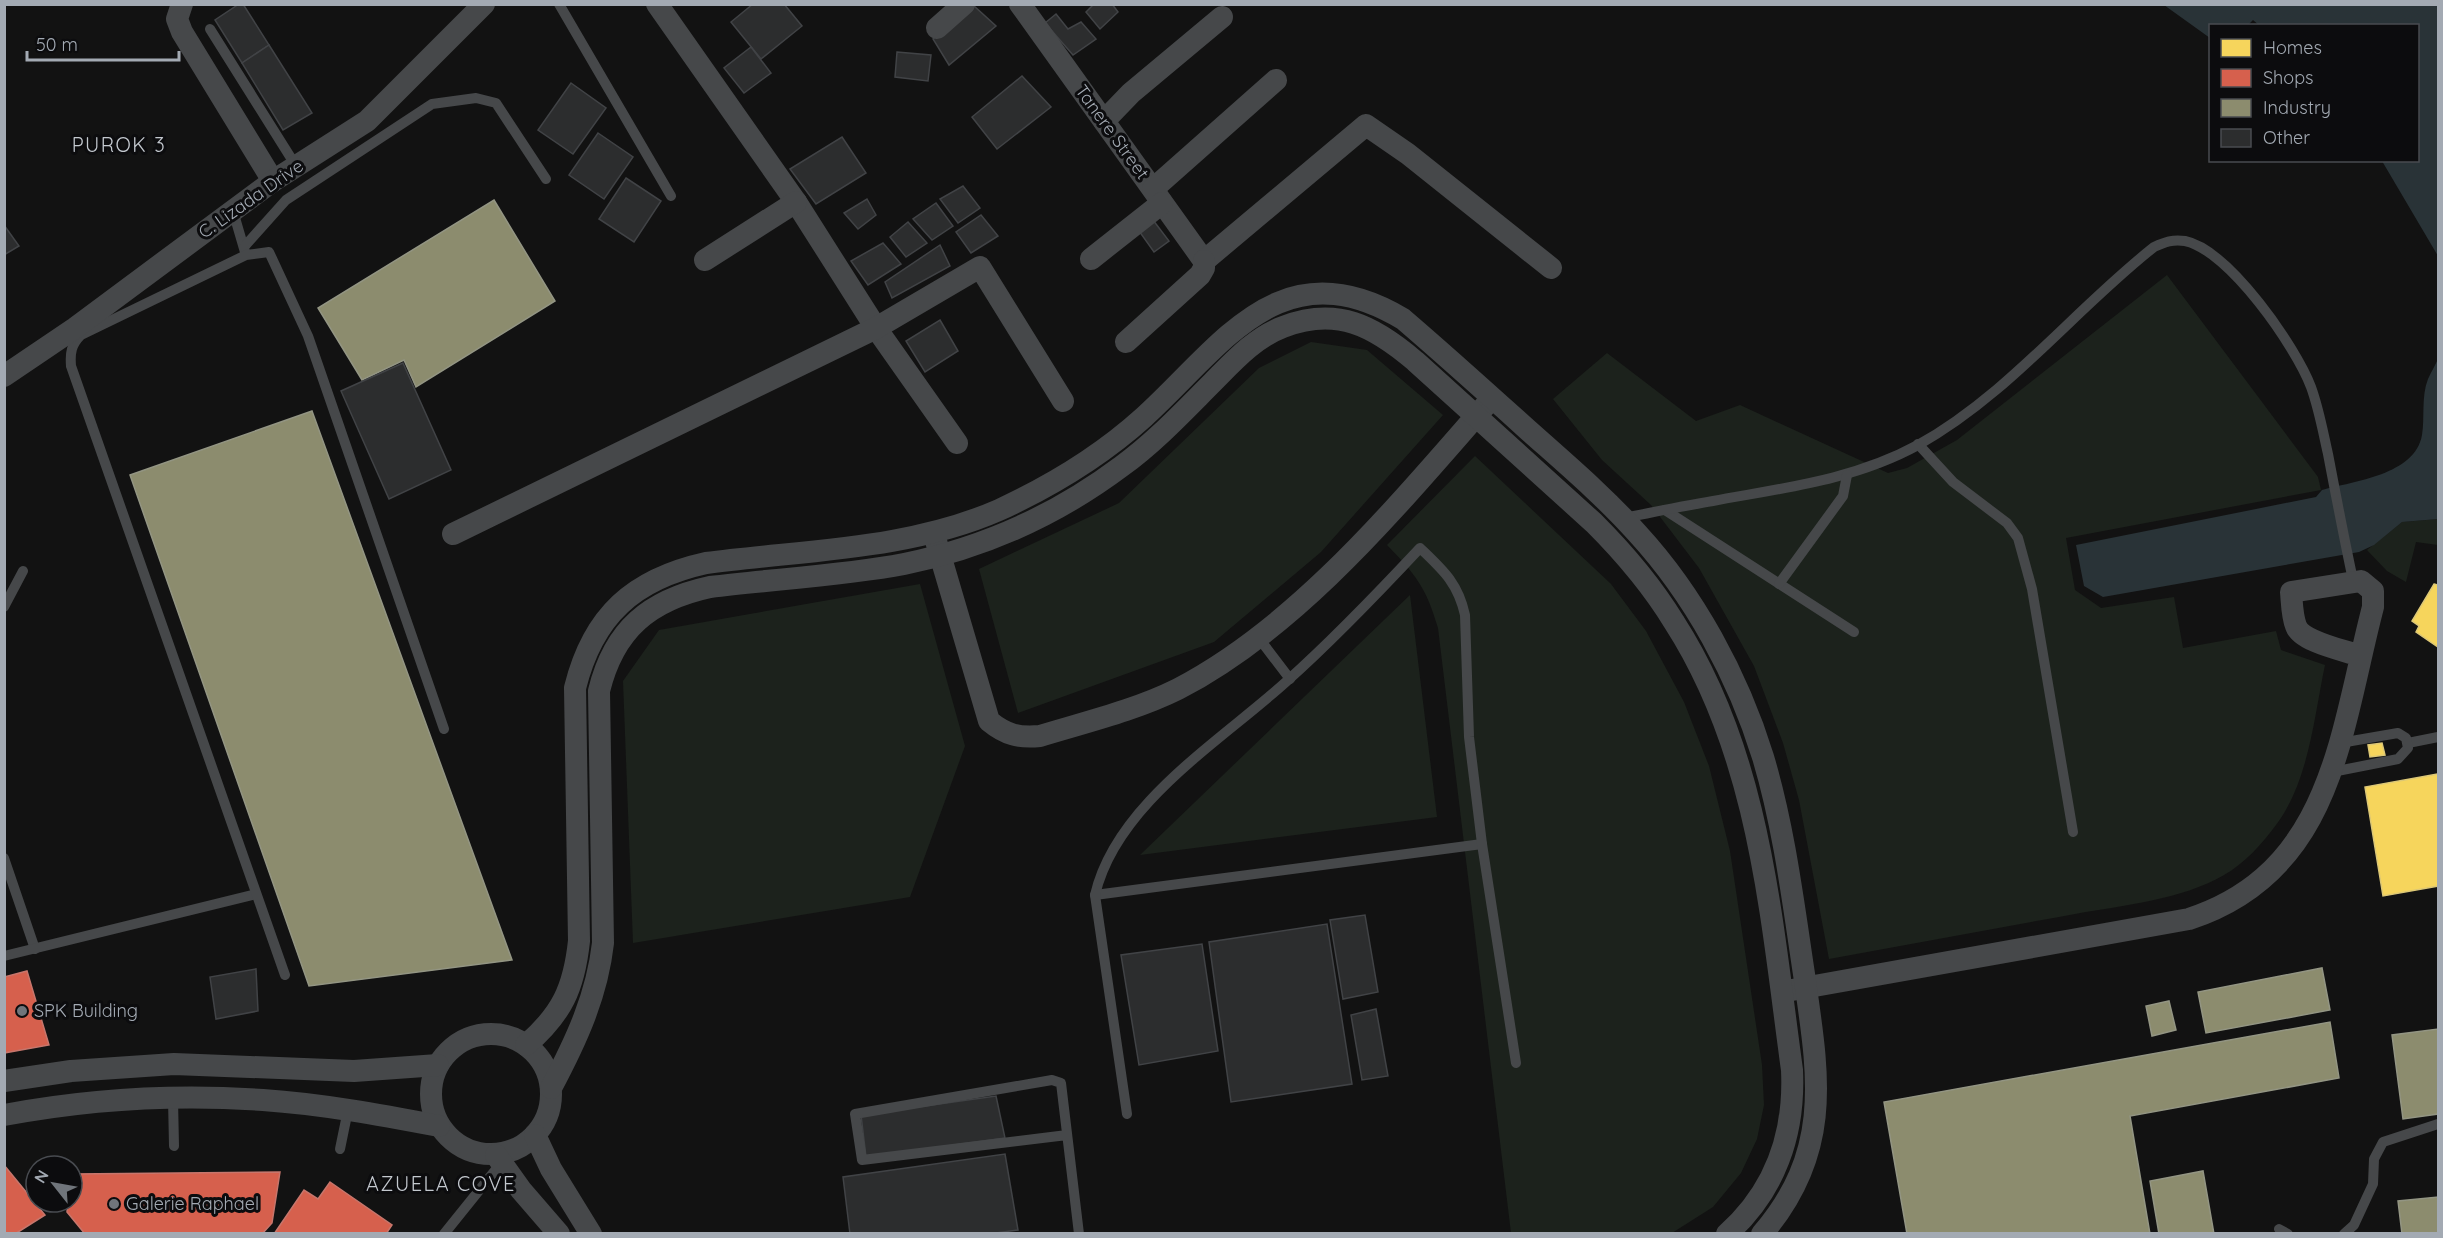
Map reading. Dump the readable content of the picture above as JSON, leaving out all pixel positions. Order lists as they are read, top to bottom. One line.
{"streets":{"street":["Tanere Street","C. Lizada Drive"]},"districts":["PUROK 3","AZUELA COVE"],"places":["SPK Building","Galerie Raphael"],"legend":["Homes","Shops","Industry","Other"],"scale_bar":"50 m","north":"top left"}
